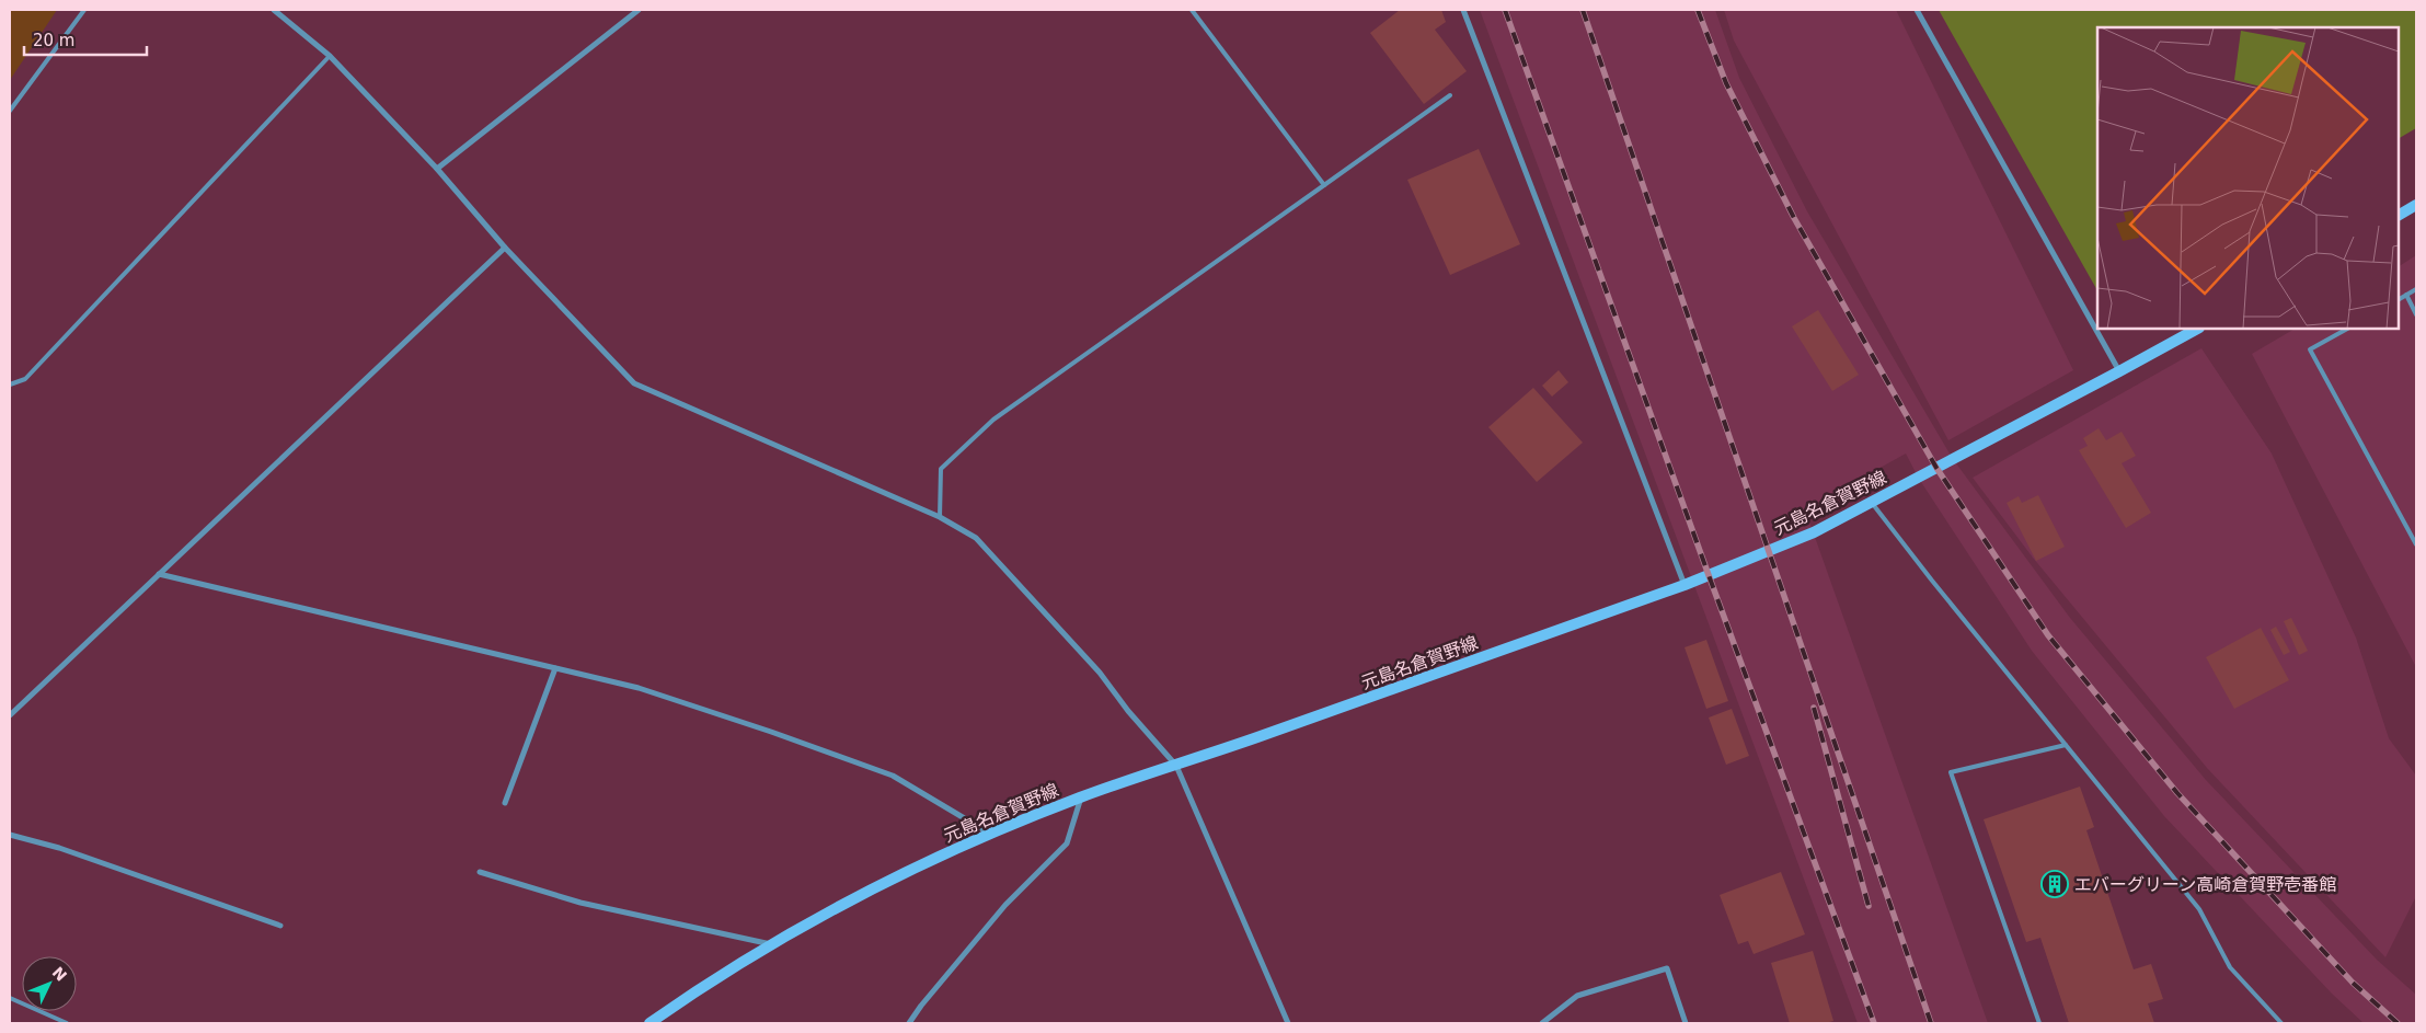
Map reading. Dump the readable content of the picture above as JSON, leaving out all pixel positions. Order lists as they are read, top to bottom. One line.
{"streets":{"main road":["元島名倉賀野線"]},"places":{"building":["エバーグリーン高崎倉賀野壱番館"]},"scale_bar":"20 m","north":"top right"}
